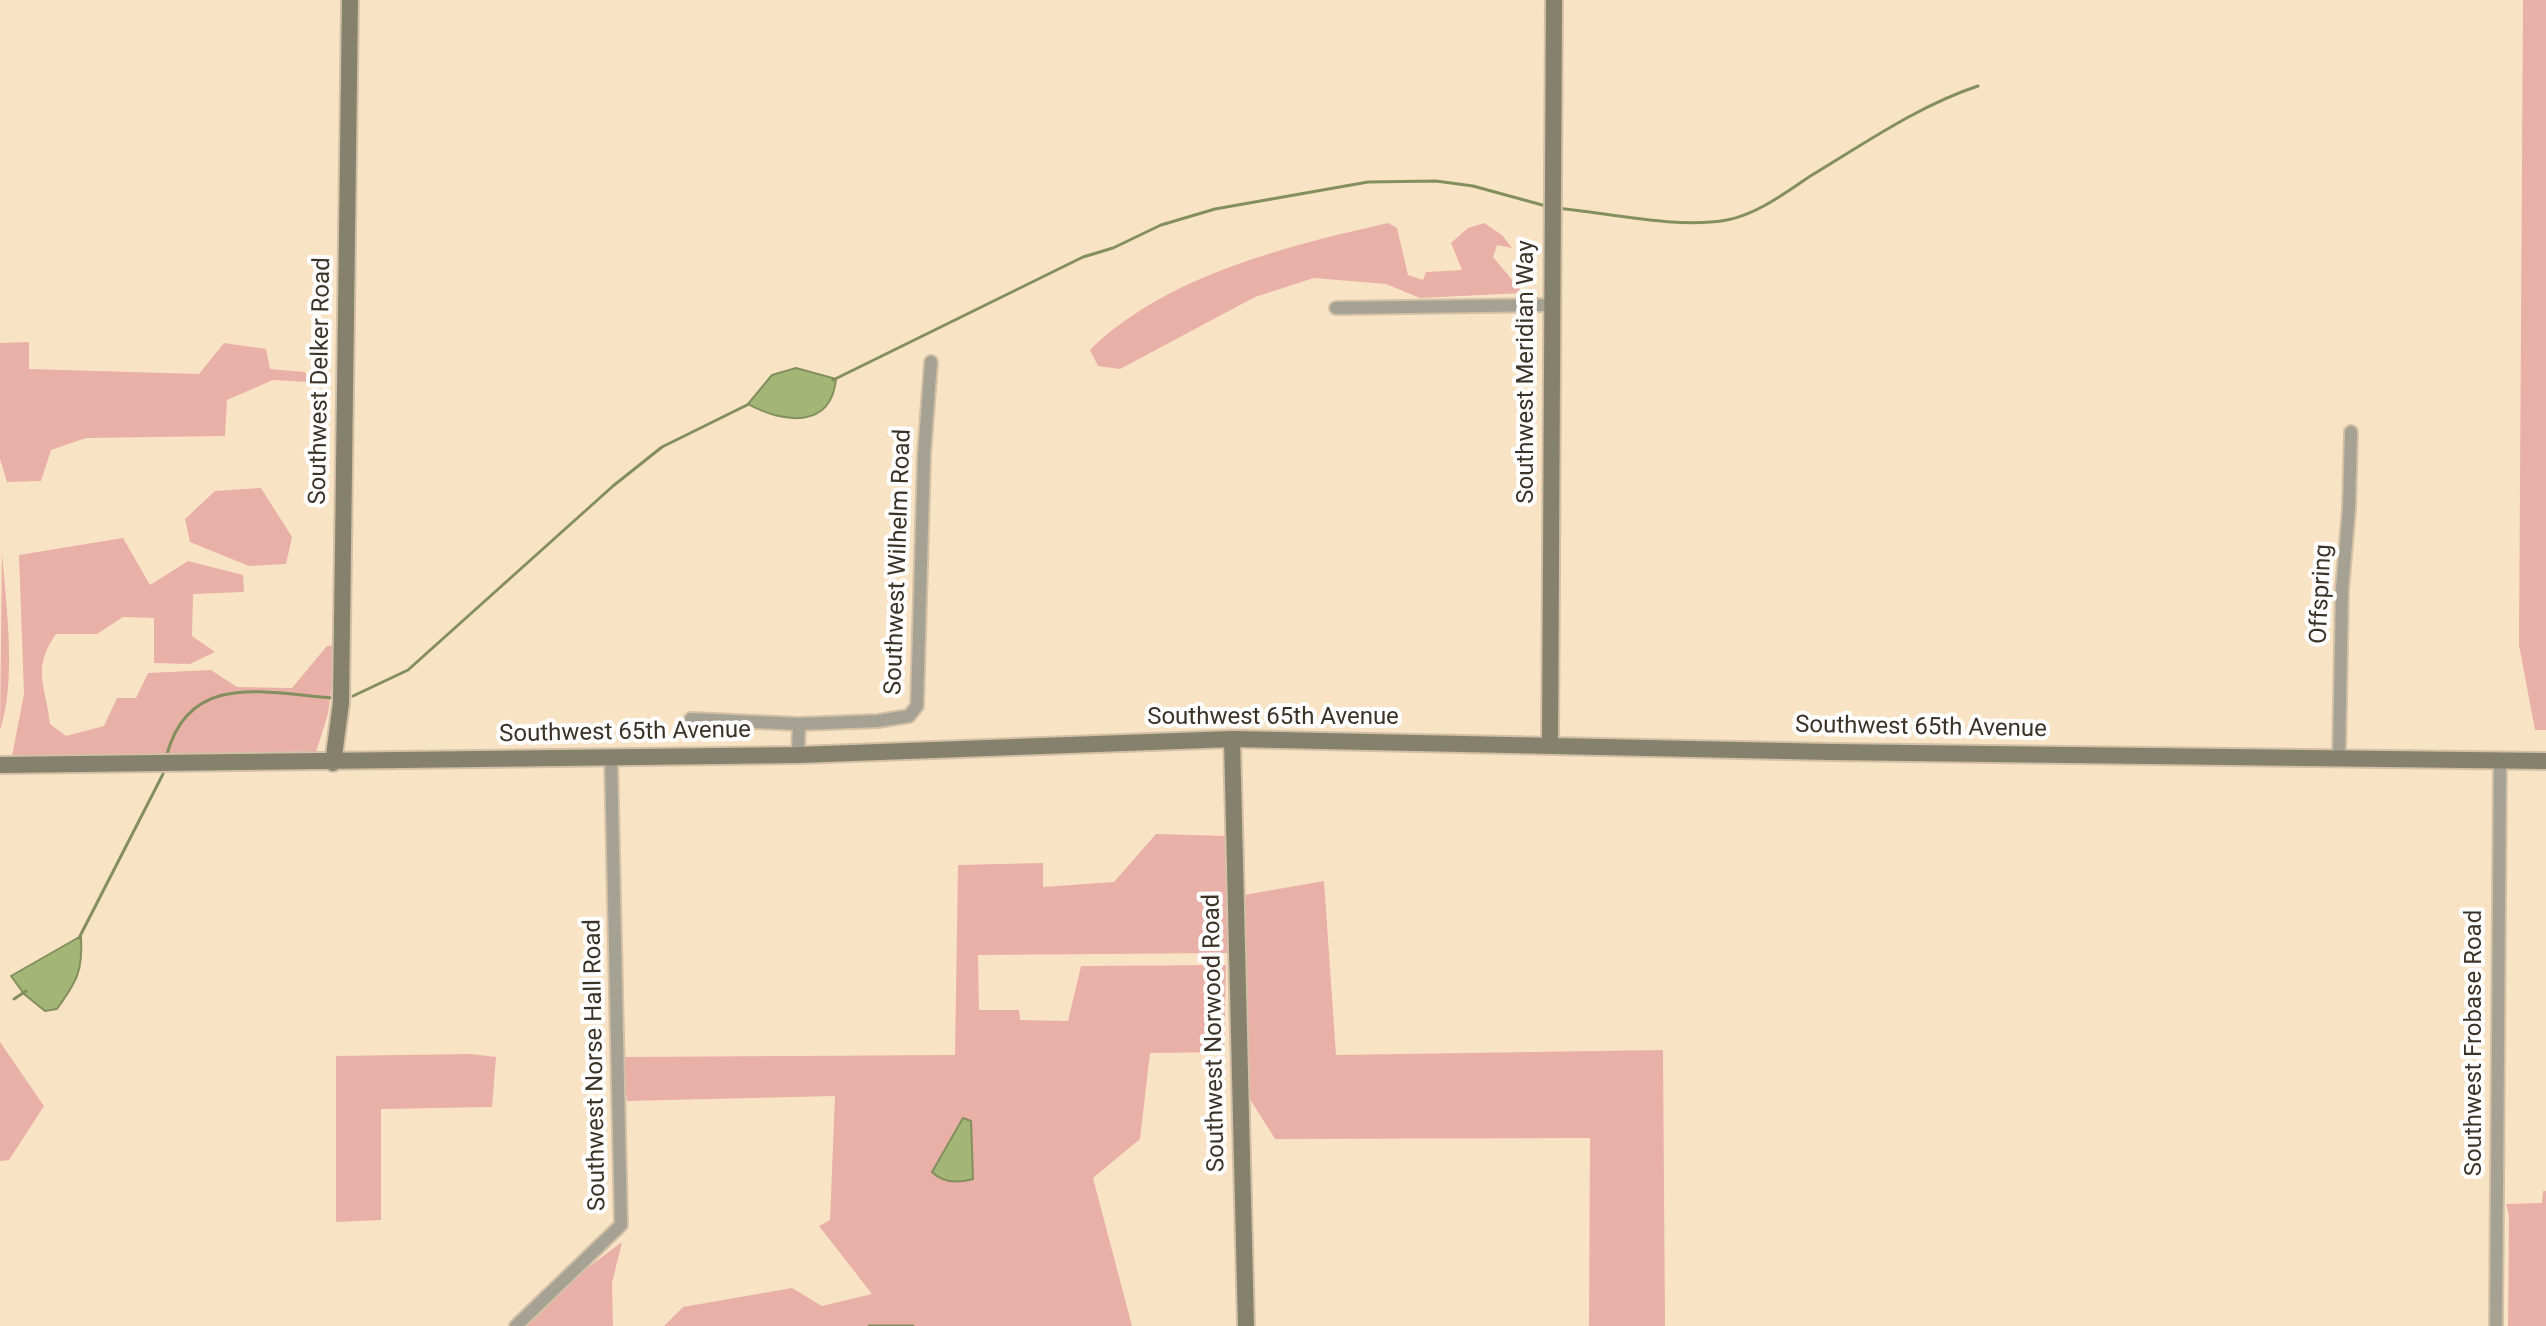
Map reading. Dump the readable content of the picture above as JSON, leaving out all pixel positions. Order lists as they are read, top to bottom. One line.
{"streets":{"main road":["Southwest Meridian Way","Southwest Delker Road","Southwest 65th Avenue","Southwest Norwood Road"],"street":["Southwest Wilhelm Road","Offspring","Southwest Frobase Road","Southwest Norse Hall Road"]},"crossings":[["Southwest Meridian Way","Southwest 65th Avenue"],["Southwest Delker Road","Southwest 65th Avenue"],["Offspring","Southwest 65th Avenue"],["Southwest 65th Avenue","Southwest Norwood Road"],["Southwest 65th Avenue","Southwest Frobase Road"],["Southwest 65th Avenue","Southwest Norse Hall Road"]]}
